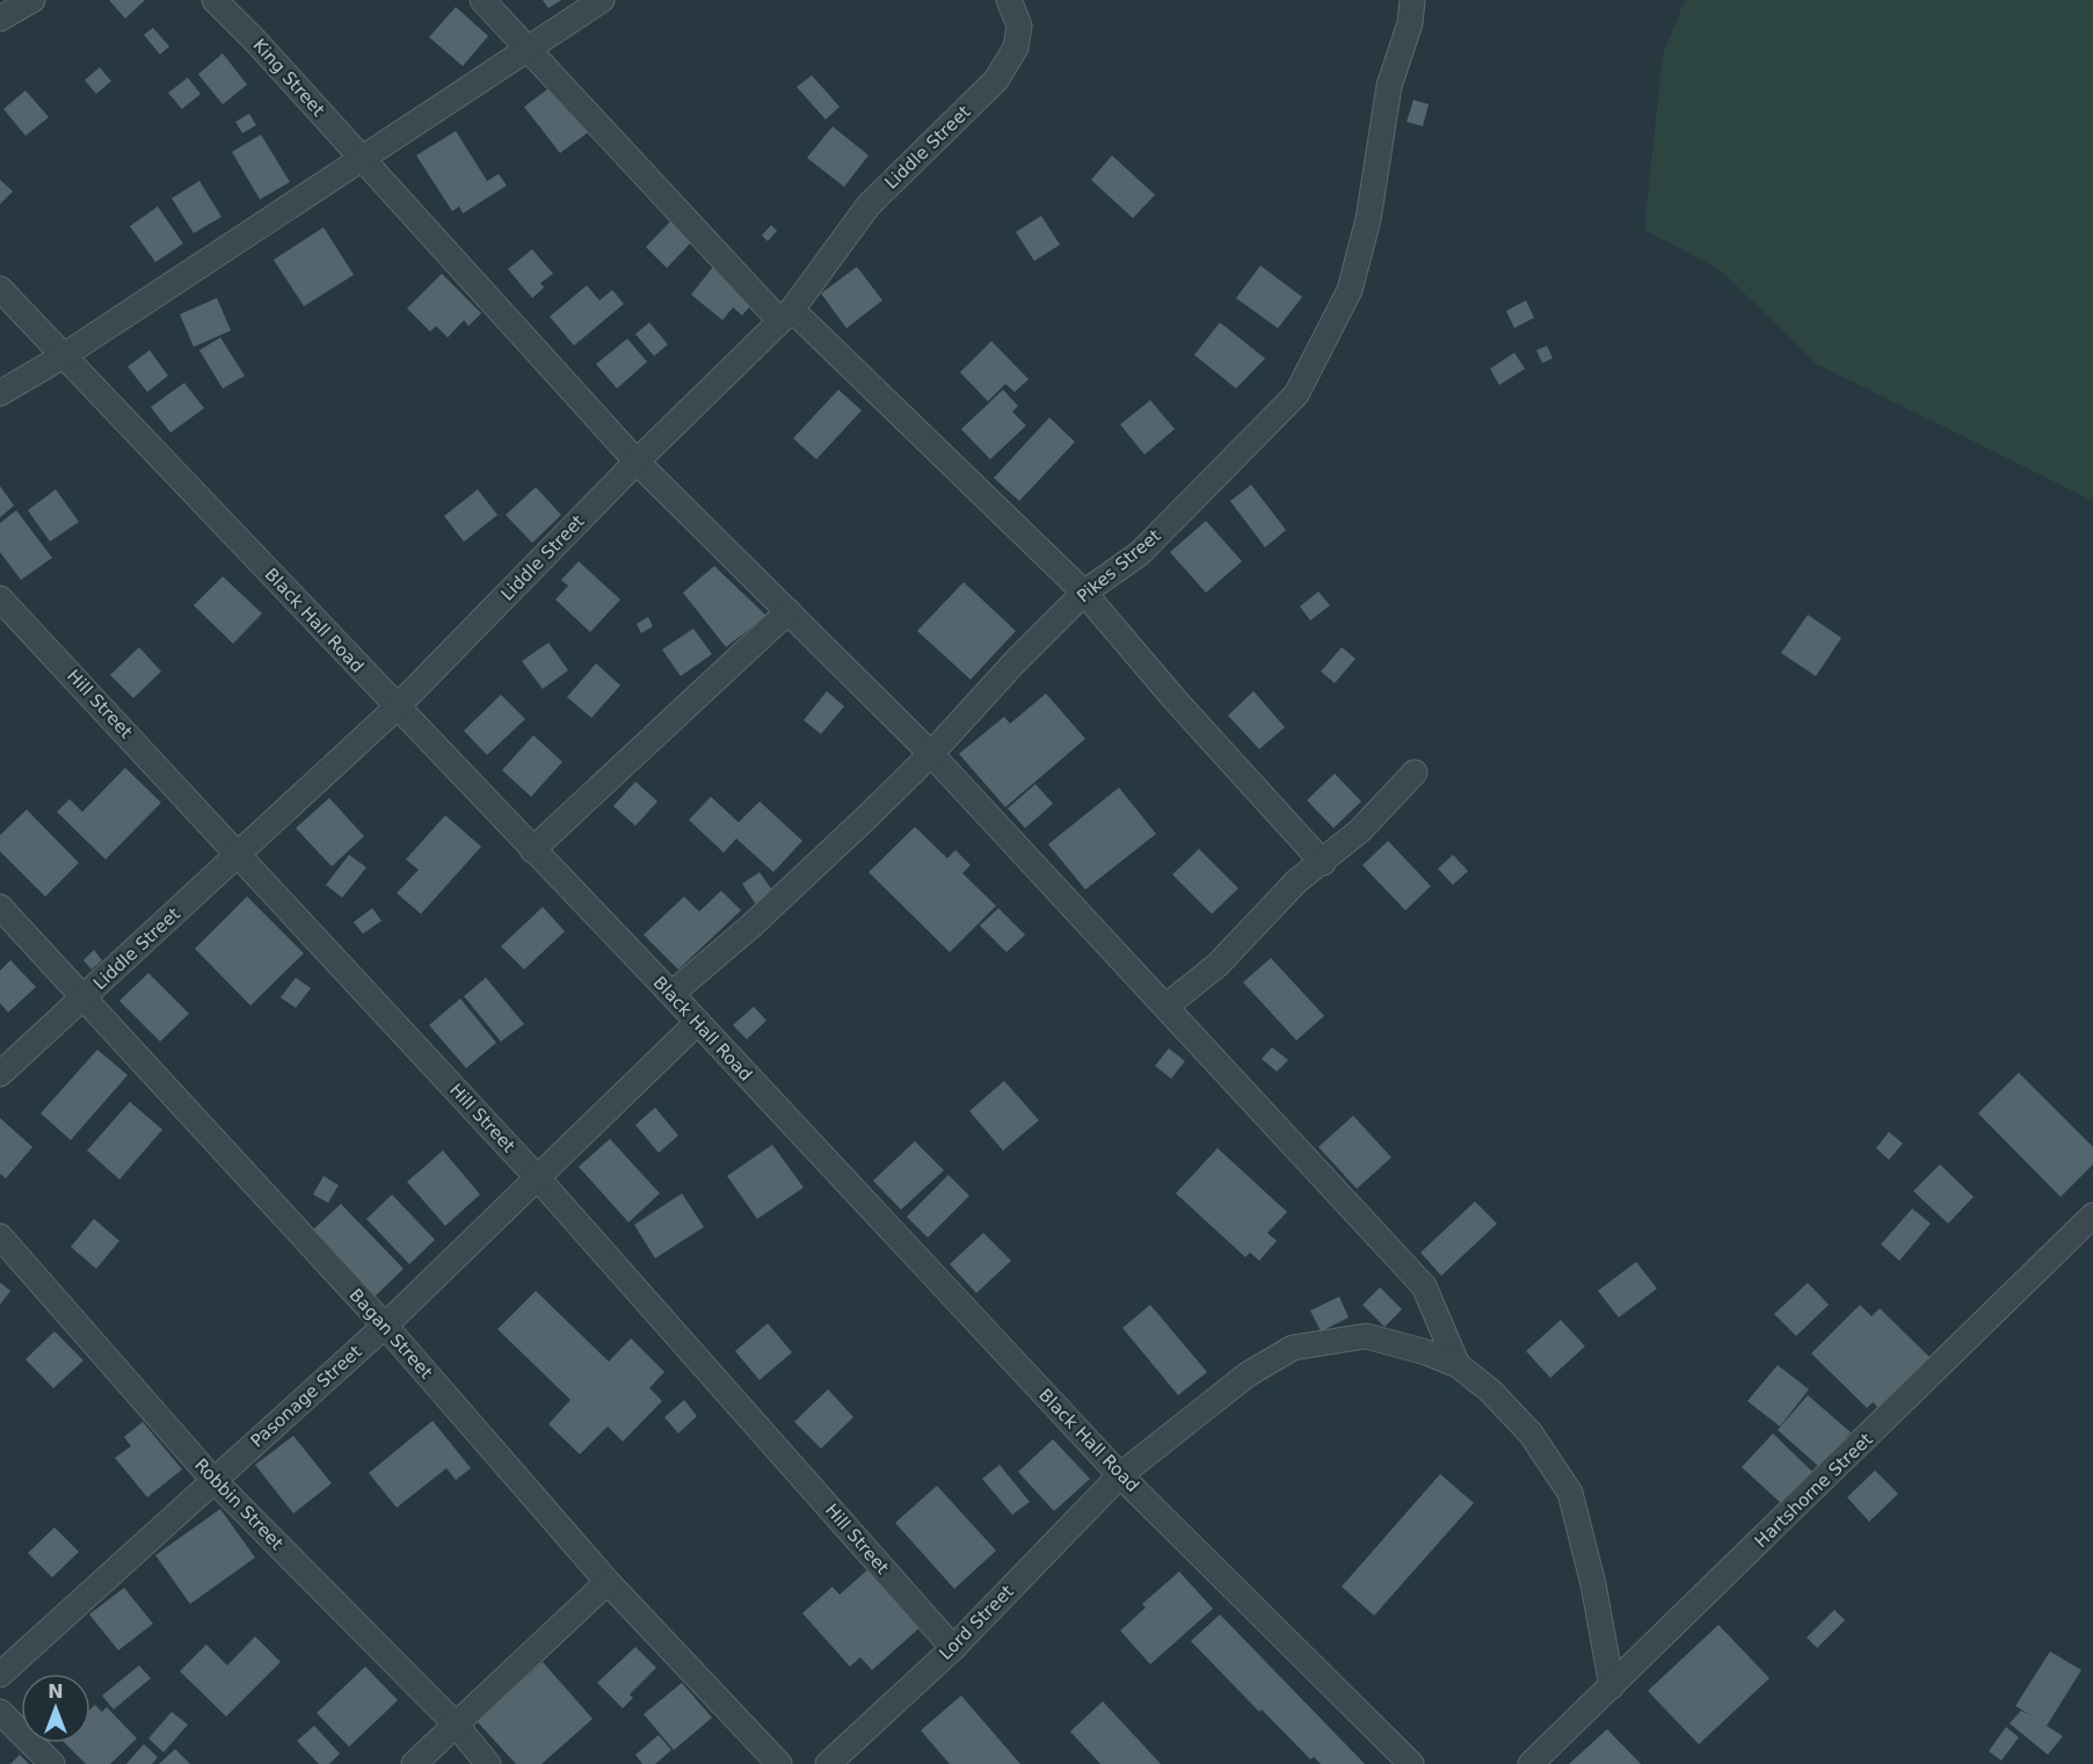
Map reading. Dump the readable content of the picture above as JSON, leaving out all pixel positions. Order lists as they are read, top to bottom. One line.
{"streets":{"street":["King Street","Liddle Street","Pikes Street","Black Hall Road","Hill Street","Bagan Street","Pasonage Street","Hartshorne Street","Robbin Street","Lord Street"]},"crossings":[["King Street","Liddle Street"],["King Street","Pikes Street"],["King Street","Lord Street"],["Liddle Street","Black Hall Road"],["Liddle Street","Hill Street"],["Liddle Street","Bagan Street"],["Pikes Street","Black Hall Road"],["Black Hall Road","Pasonage Street"],["Black Hall Road","Lord Street"],["Hill Street","Pasonage Street"],["Hill Street","Lord Street"],["Bagan Street","Pasonage Street"],["Pasonage Street","Robbin Street"]],"north":"top"}
